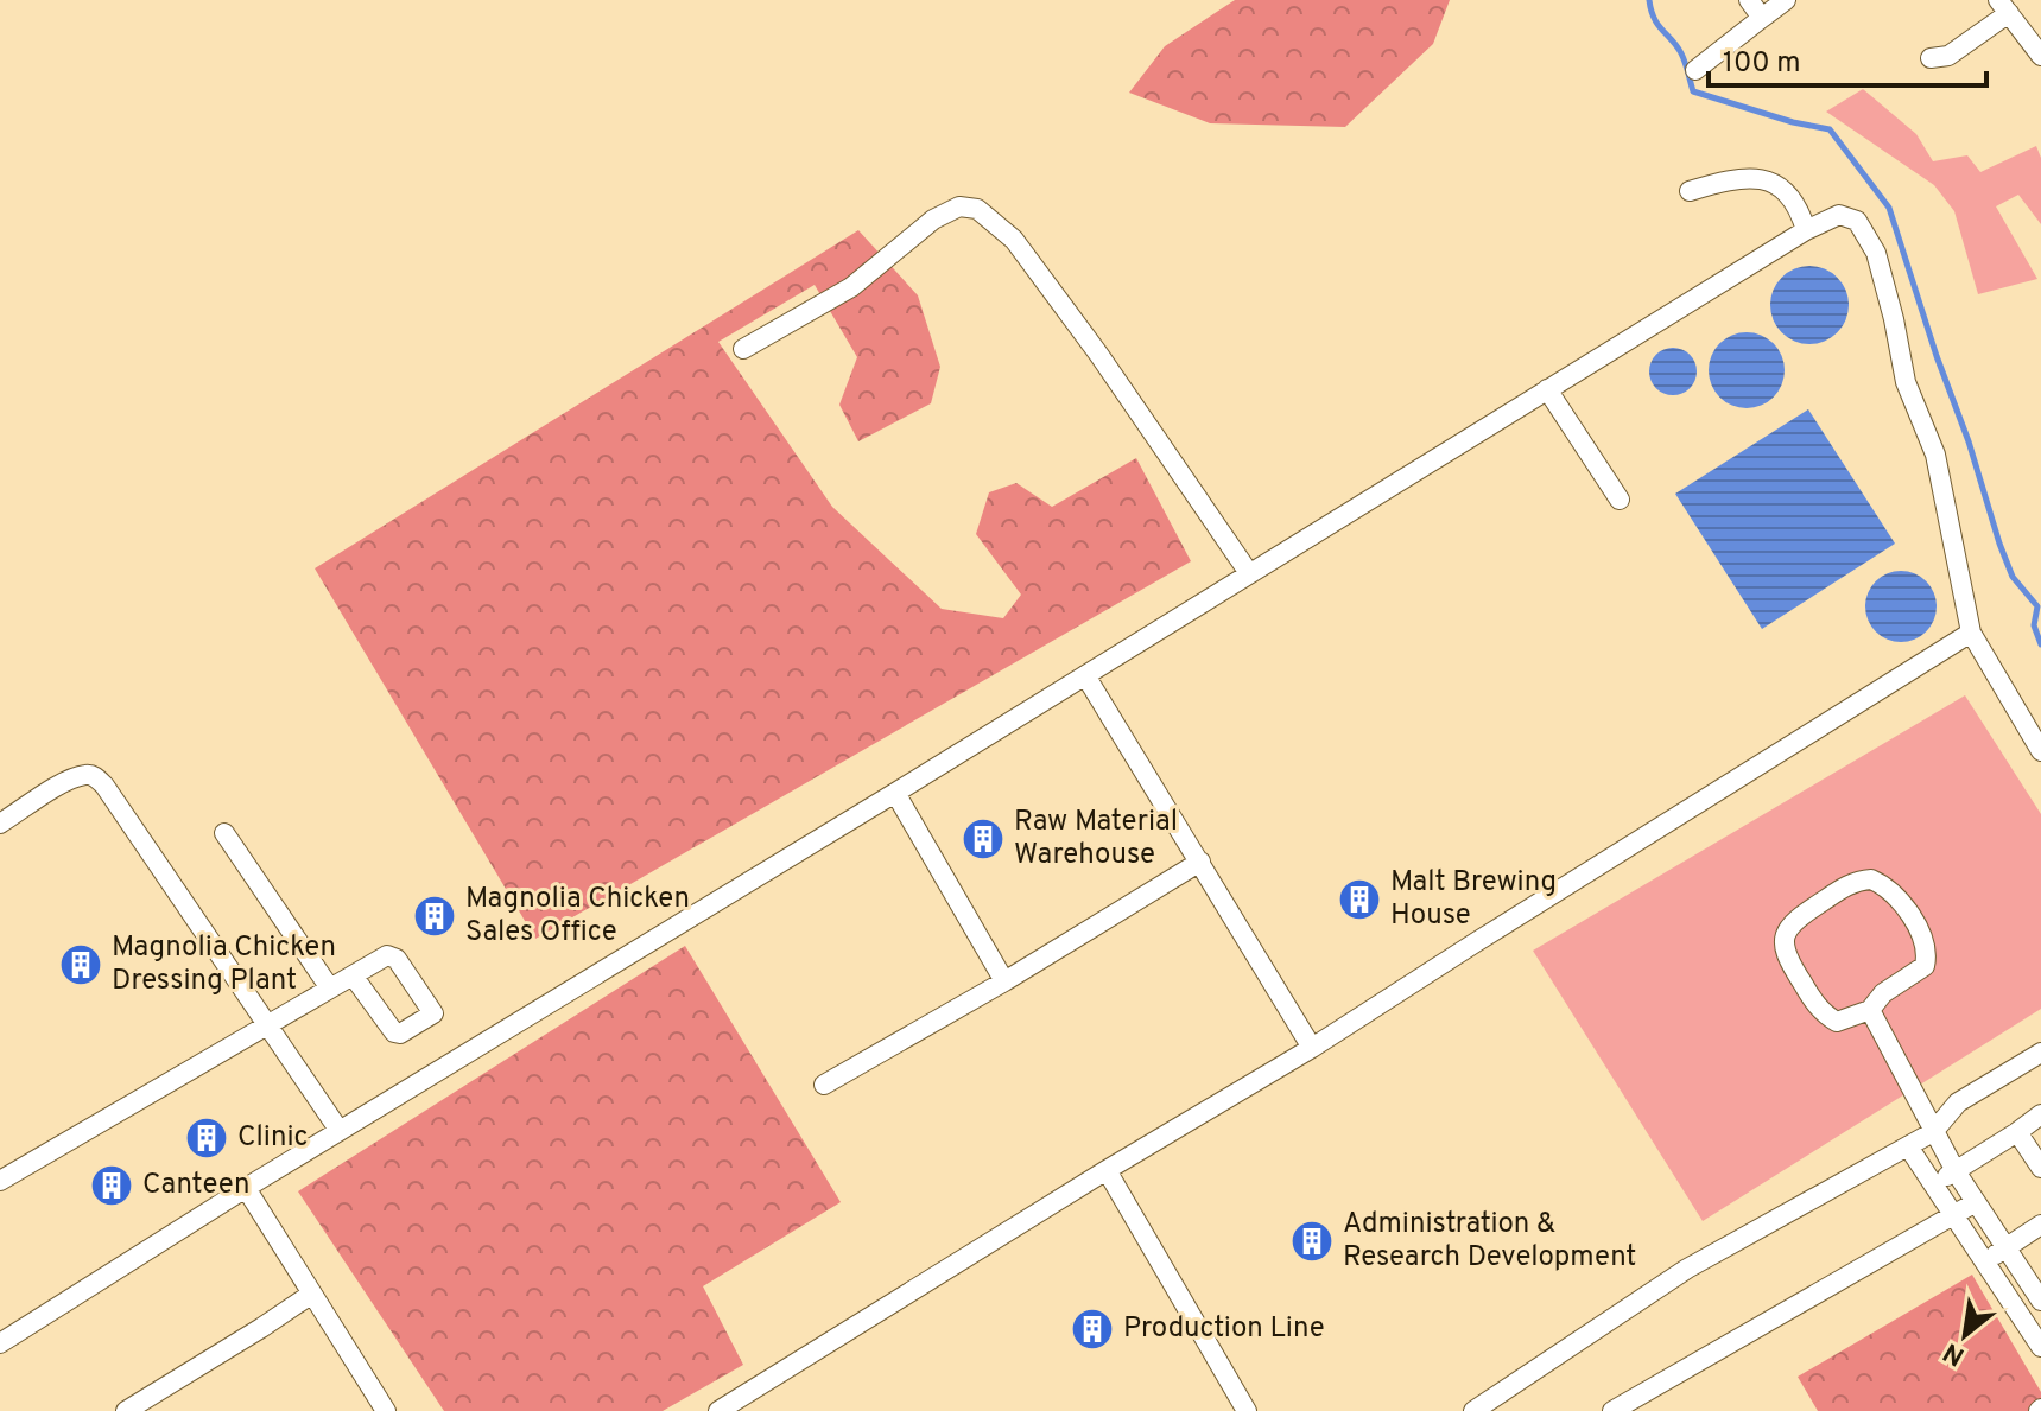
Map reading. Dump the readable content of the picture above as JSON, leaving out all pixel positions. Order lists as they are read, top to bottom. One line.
{"places":{"building":["Raw Material Warehouse","Malt Brewing House","Magnolia Chicken Sales Office","Magnolia Chicken Dressing Plant","Clinic","Canteen","Administration & Research Development","Production Line"]},"scale_bar":"100 m","north":"bottom left"}
